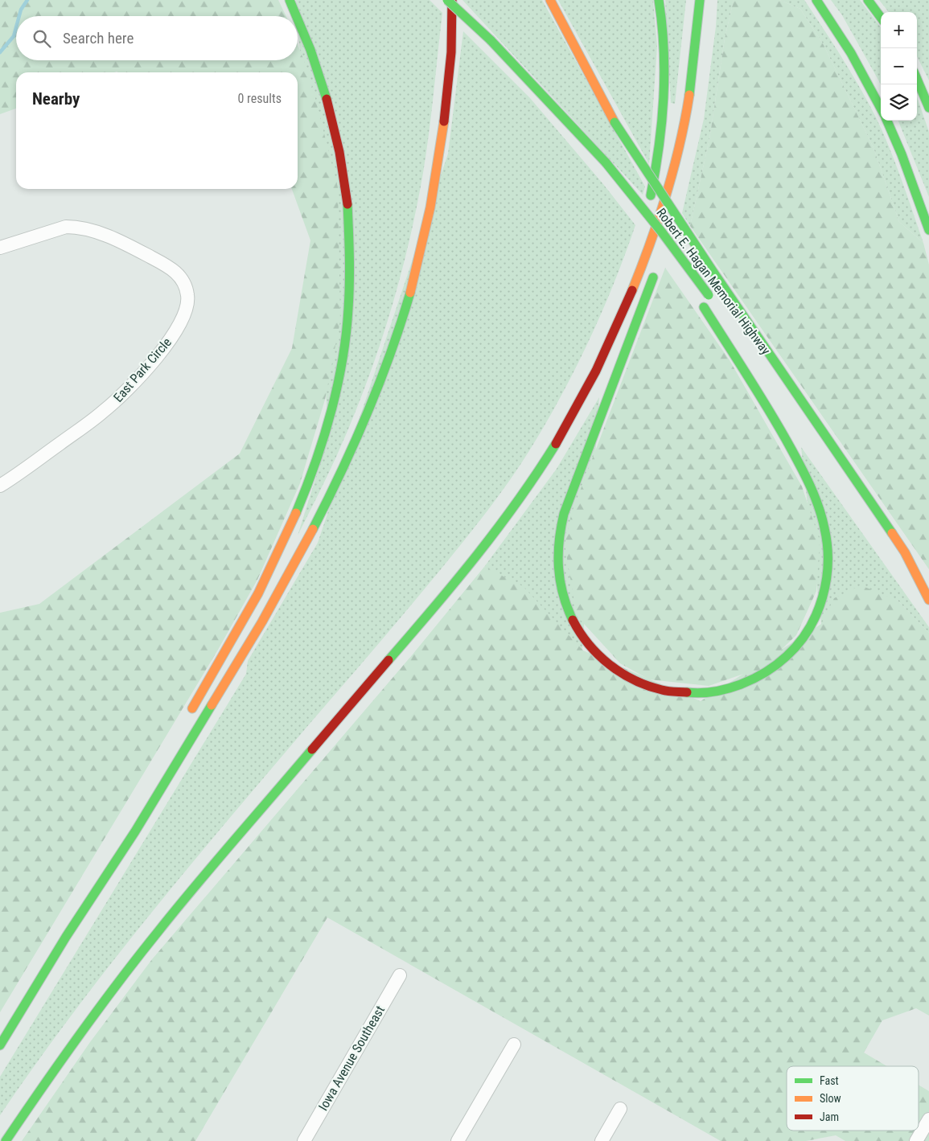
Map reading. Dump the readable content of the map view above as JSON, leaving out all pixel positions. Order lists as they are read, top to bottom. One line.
{"streets":{"highway":["Robert E. Hagan Memorial Highway"],"street":["East Park Circle","Iowa Avenue Southeast"]},"legend":["Fast","Slow","Jam"],"page":{"map_buttons":["+","−"],"search":"Search here","heading":["Nearby","0 results"]}}
